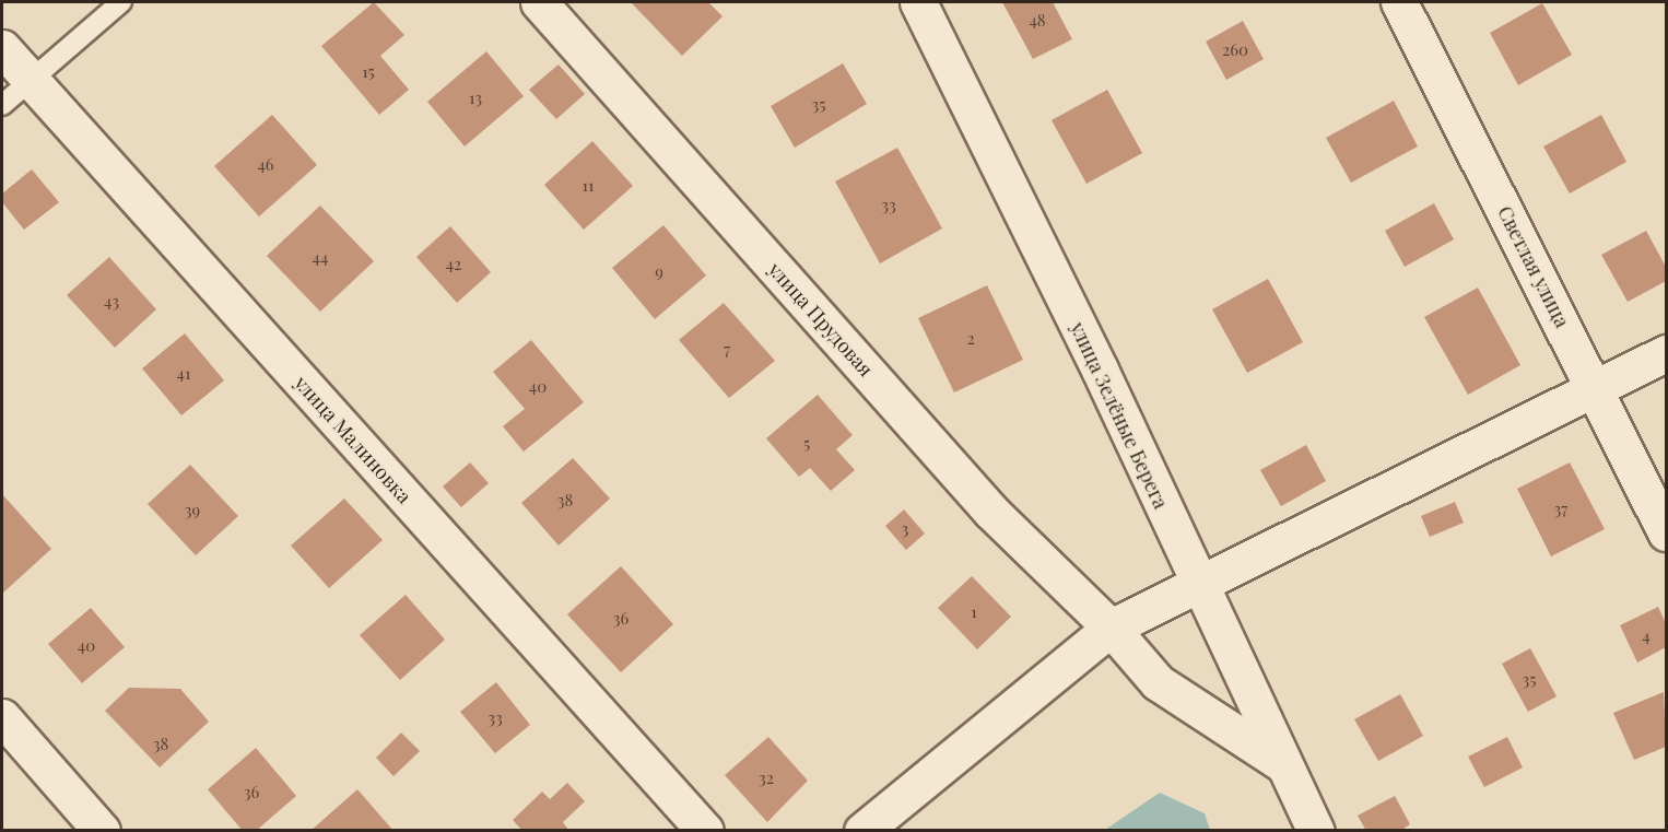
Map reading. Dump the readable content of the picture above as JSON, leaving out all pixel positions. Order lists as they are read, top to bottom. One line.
{"streets":{"street":["Светлая улица","улица Прудовая","улица Зелёные Берега","улица Малиновка"]},"crossings":[["улица Прудовая","улица Зелёные Берега"]],"house_numbers":["48","260","15","13","35","46","11","33","44","42","9","43","2","7","41","40","5","38","37","39","3","1","36","4","40","35","33","38","32","36"]}
